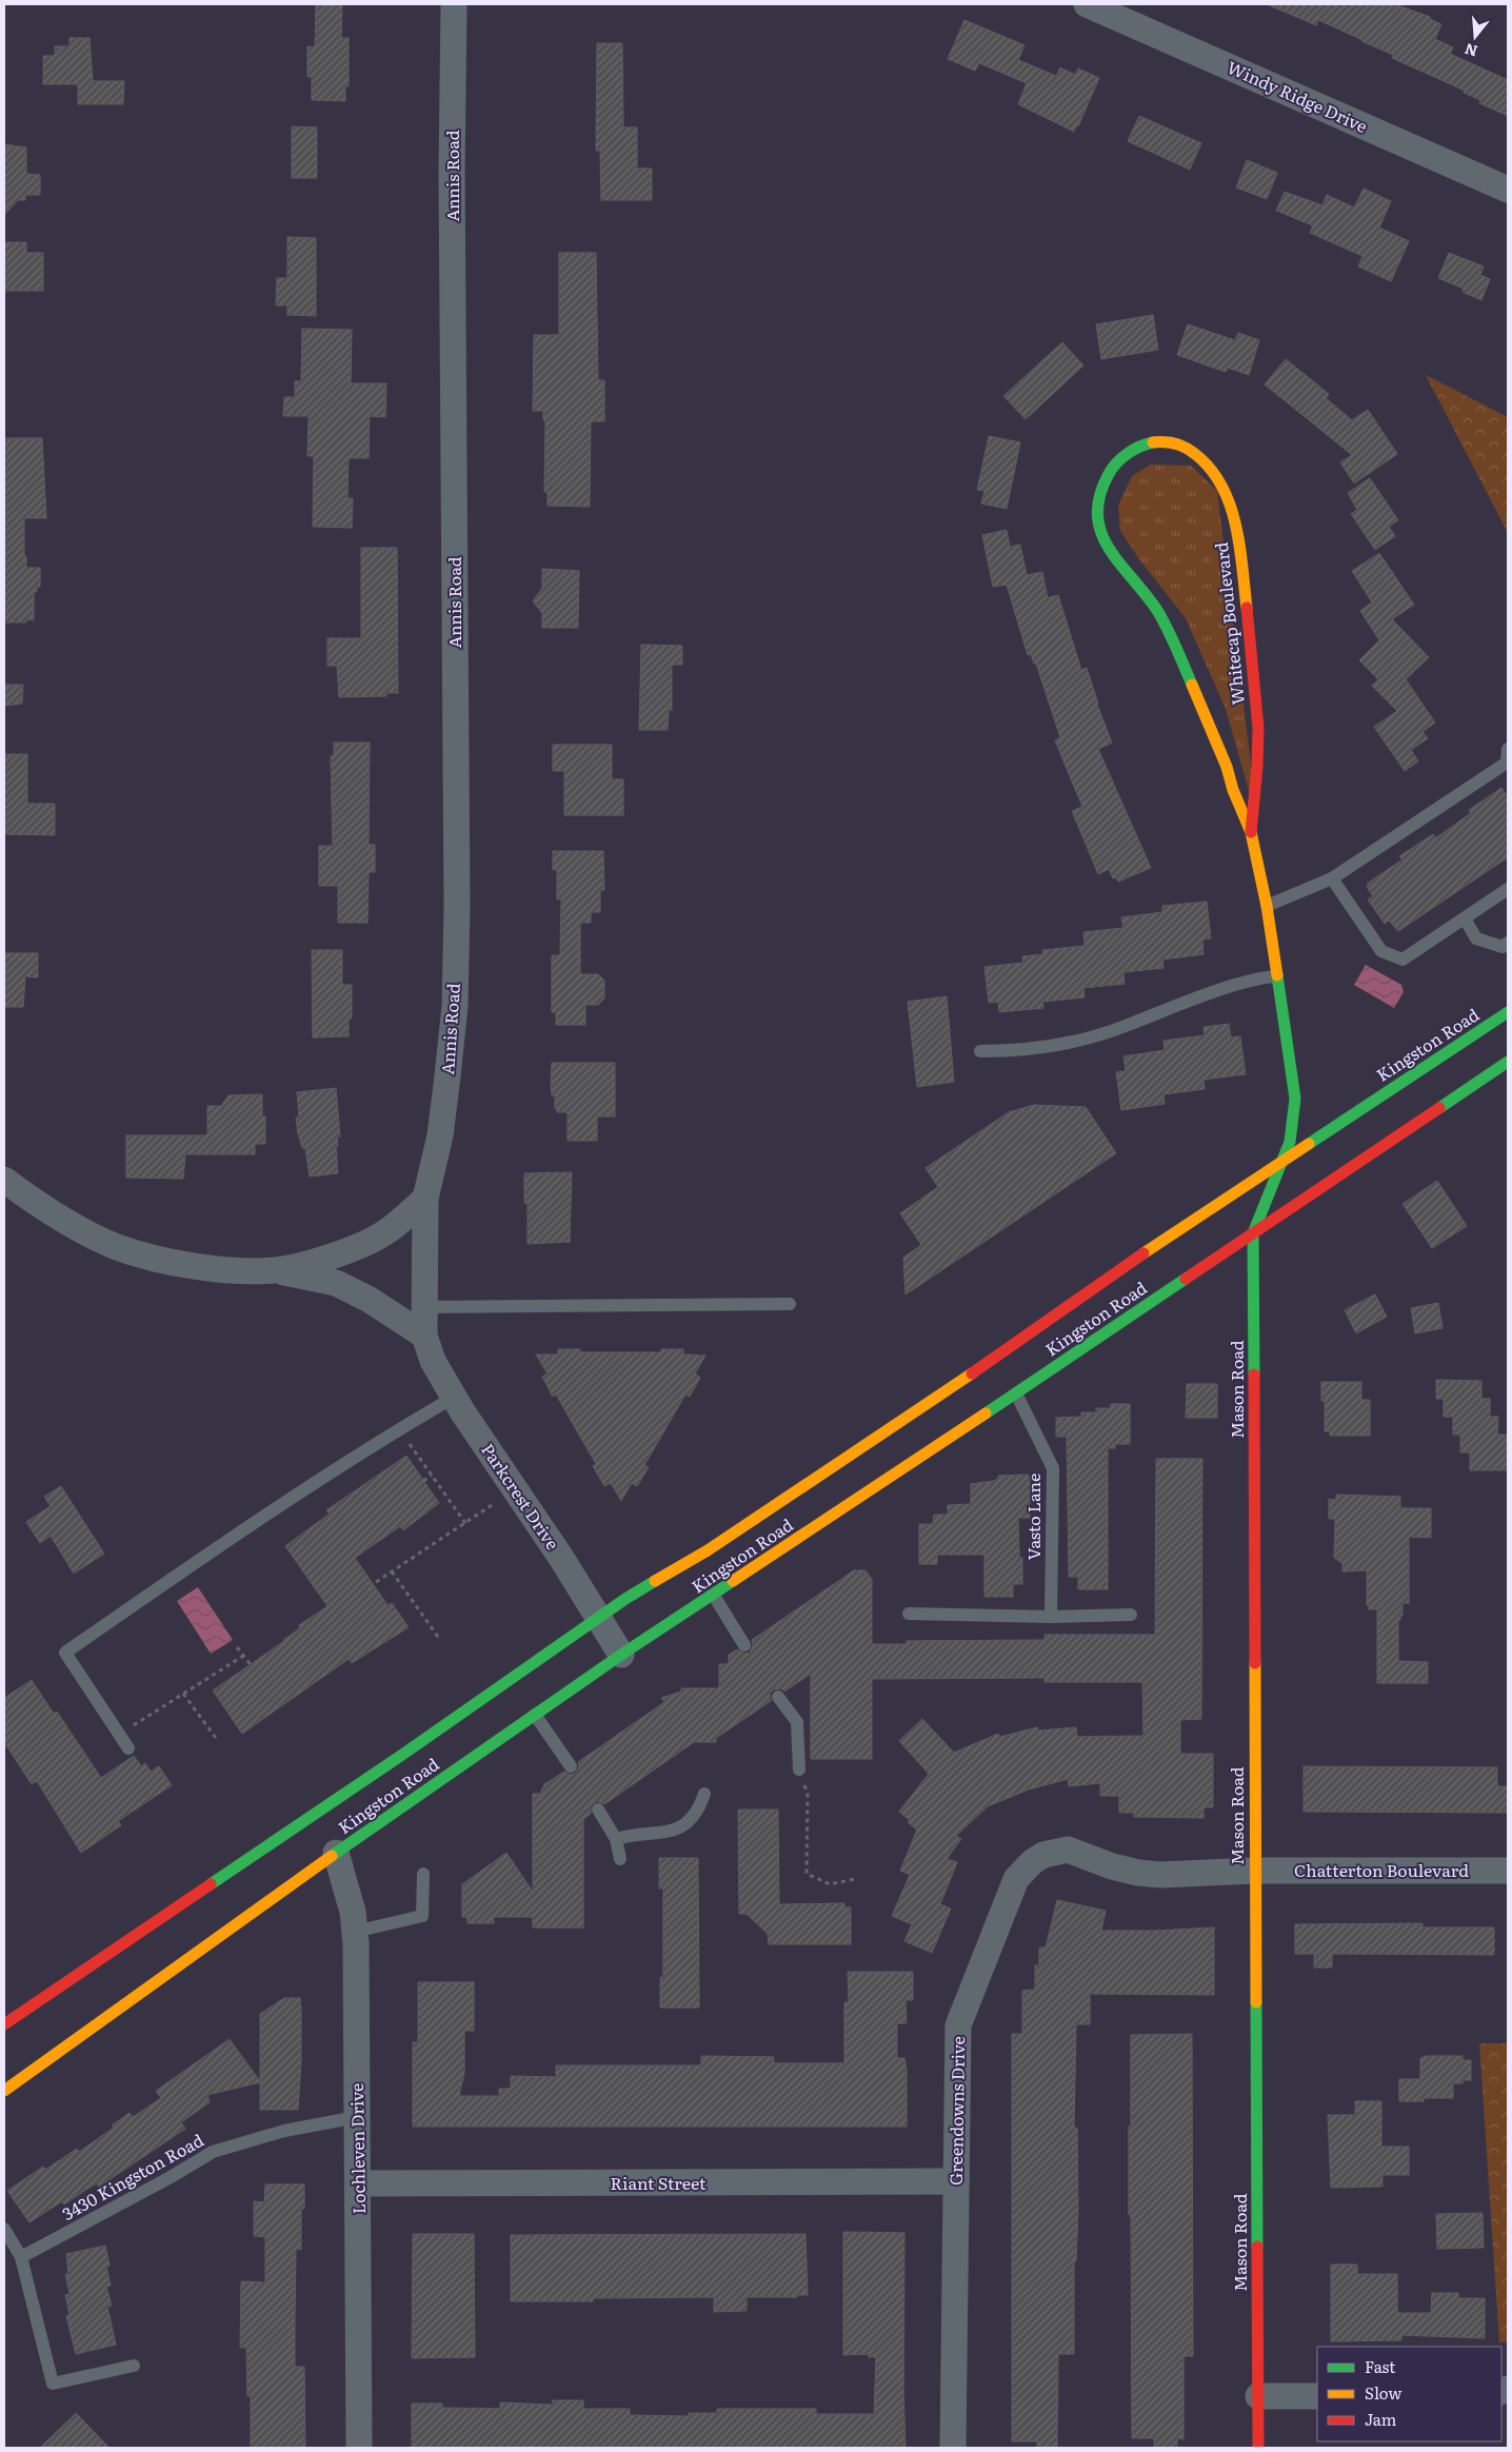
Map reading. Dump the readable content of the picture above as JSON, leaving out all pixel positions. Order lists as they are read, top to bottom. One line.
{"streets":{"main road":["Whitecap Boulevard","Kingston Road","Mason Road"],"street":["Windy Ridge Drive","Annis Road","Parkcrest Drive","Chatterton Boulevard","Greendowns Drive","Lochleven Drive","Riant Street"],"lane":["Vasto Lane","3430 Kingston Road"]},"crossings":[["Annis Road","Parkcrest Drive"],["Whitecap Boulevard","Kingston Road"],["Whitecap Boulevard","Mason Road"],["Kingston Road","Mason Road"],["Kingston Road","Parkcrest Drive"],["Kingston Road","Vasto Lane"],["Kingston Road","Lochleven Drive"],["Mason Road","Chatterton Boulevard"],["Mason Road","Greendowns Drive"],["Chatterton Boulevard","Greendowns Drive"],["Greendowns Drive","Riant Street"],["Lochleven Drive","3430 Kingston Road"],["Lochleven Drive","Riant Street"]],"legend":["Fast","Slow","Jam"],"north":"bottom"}
